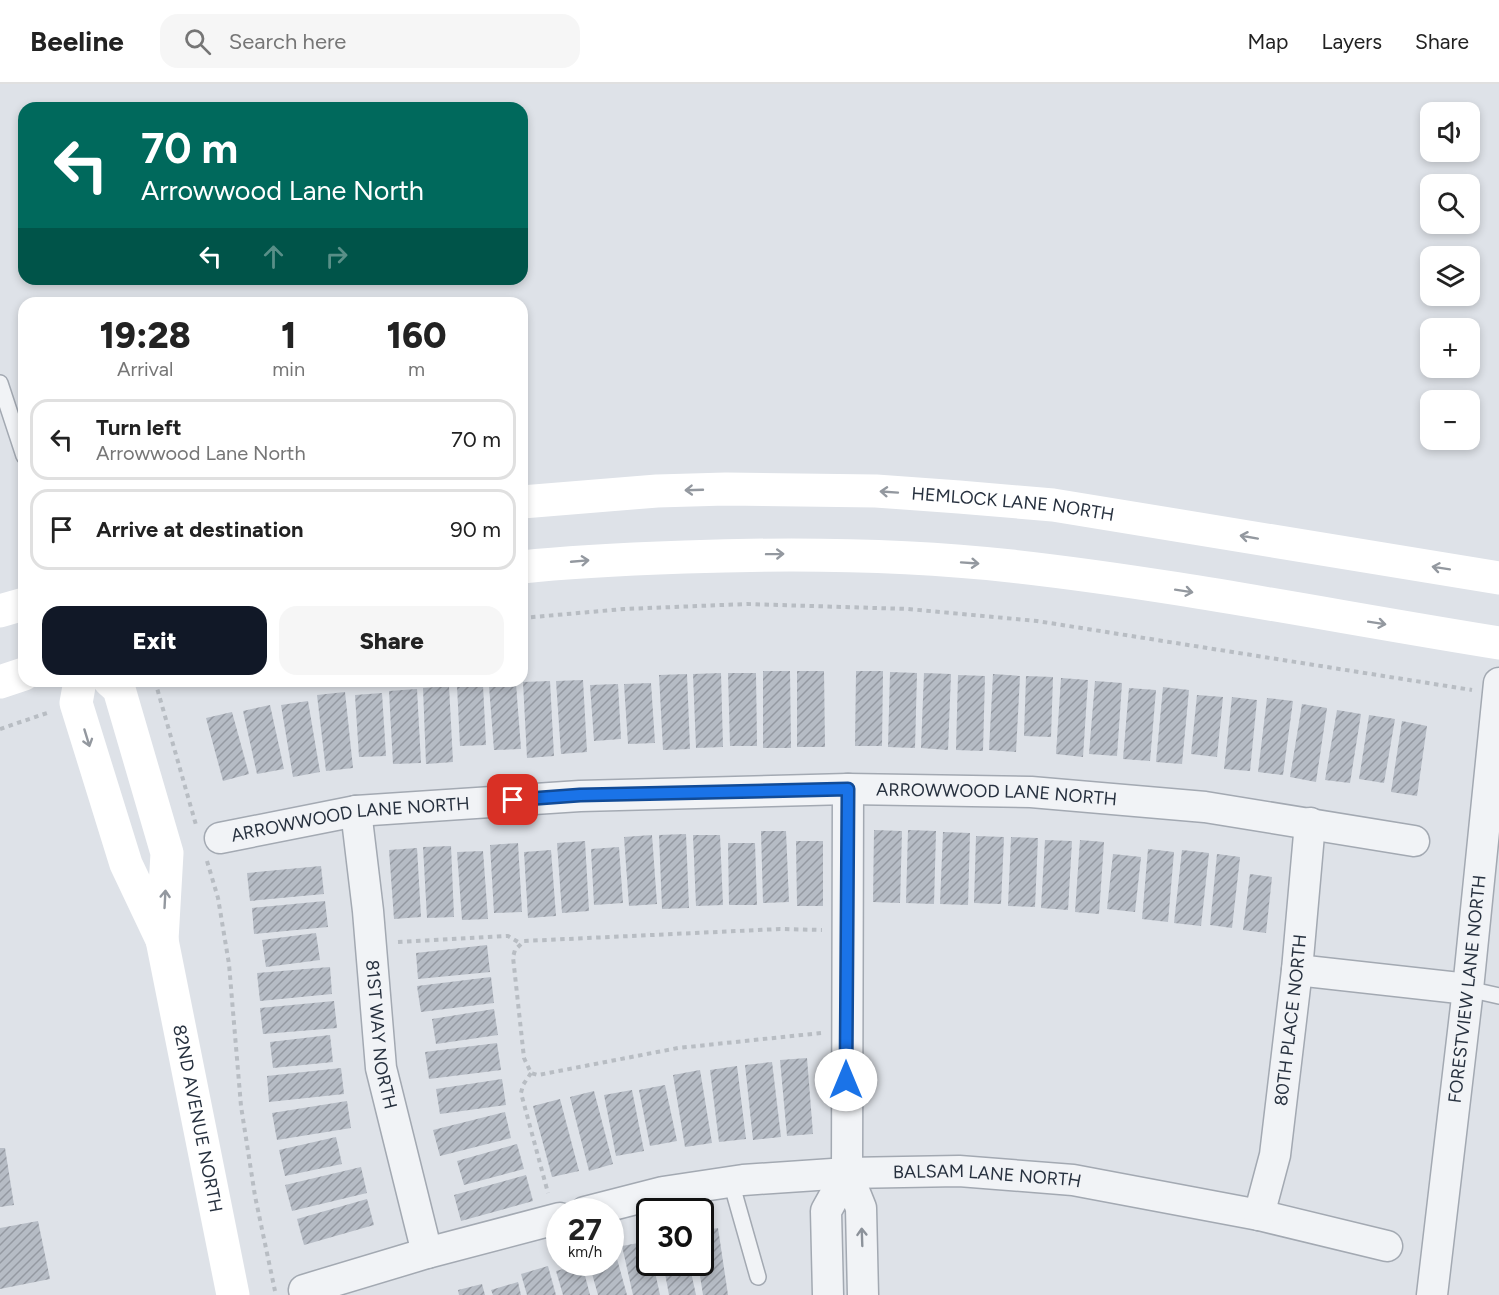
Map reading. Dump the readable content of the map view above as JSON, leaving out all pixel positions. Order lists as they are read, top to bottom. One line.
{"streets":{"main road":["HEMLOCK LANE NORTH","82ND AVENUE NORTH"],"street":["ARROWWOOD LANE NORTH","FORESTVIEW LANE NORTH","80TH PLACE NORTH","81ST WAY NORTH","BALSAM LANE NORTH"]},"crossings":[["ARROWWOOD LANE NORTH","80TH PLACE NORTH"],["ARROWWOOD LANE NORTH","81ST WAY NORTH"],["80TH PLACE NORTH","BALSAM LANE NORTH"]],"page":{"header":"Beeline","search":"Search here","nav":["Map","Layers","Share"],"map_buttons":["+","−"],"turn":["70 m","Arrowwood Lane North"],"eta":["19:28","Arrival","1","min","160","m"],"list":[{"name":"Turn left","note":"Arrowwood Lane North","value":"70 m"},{"name":"Arrive at destination","value":"90 m"}],"buttons":["Exit","Share"],"speed":"27 km/h","limit":"30"}}
